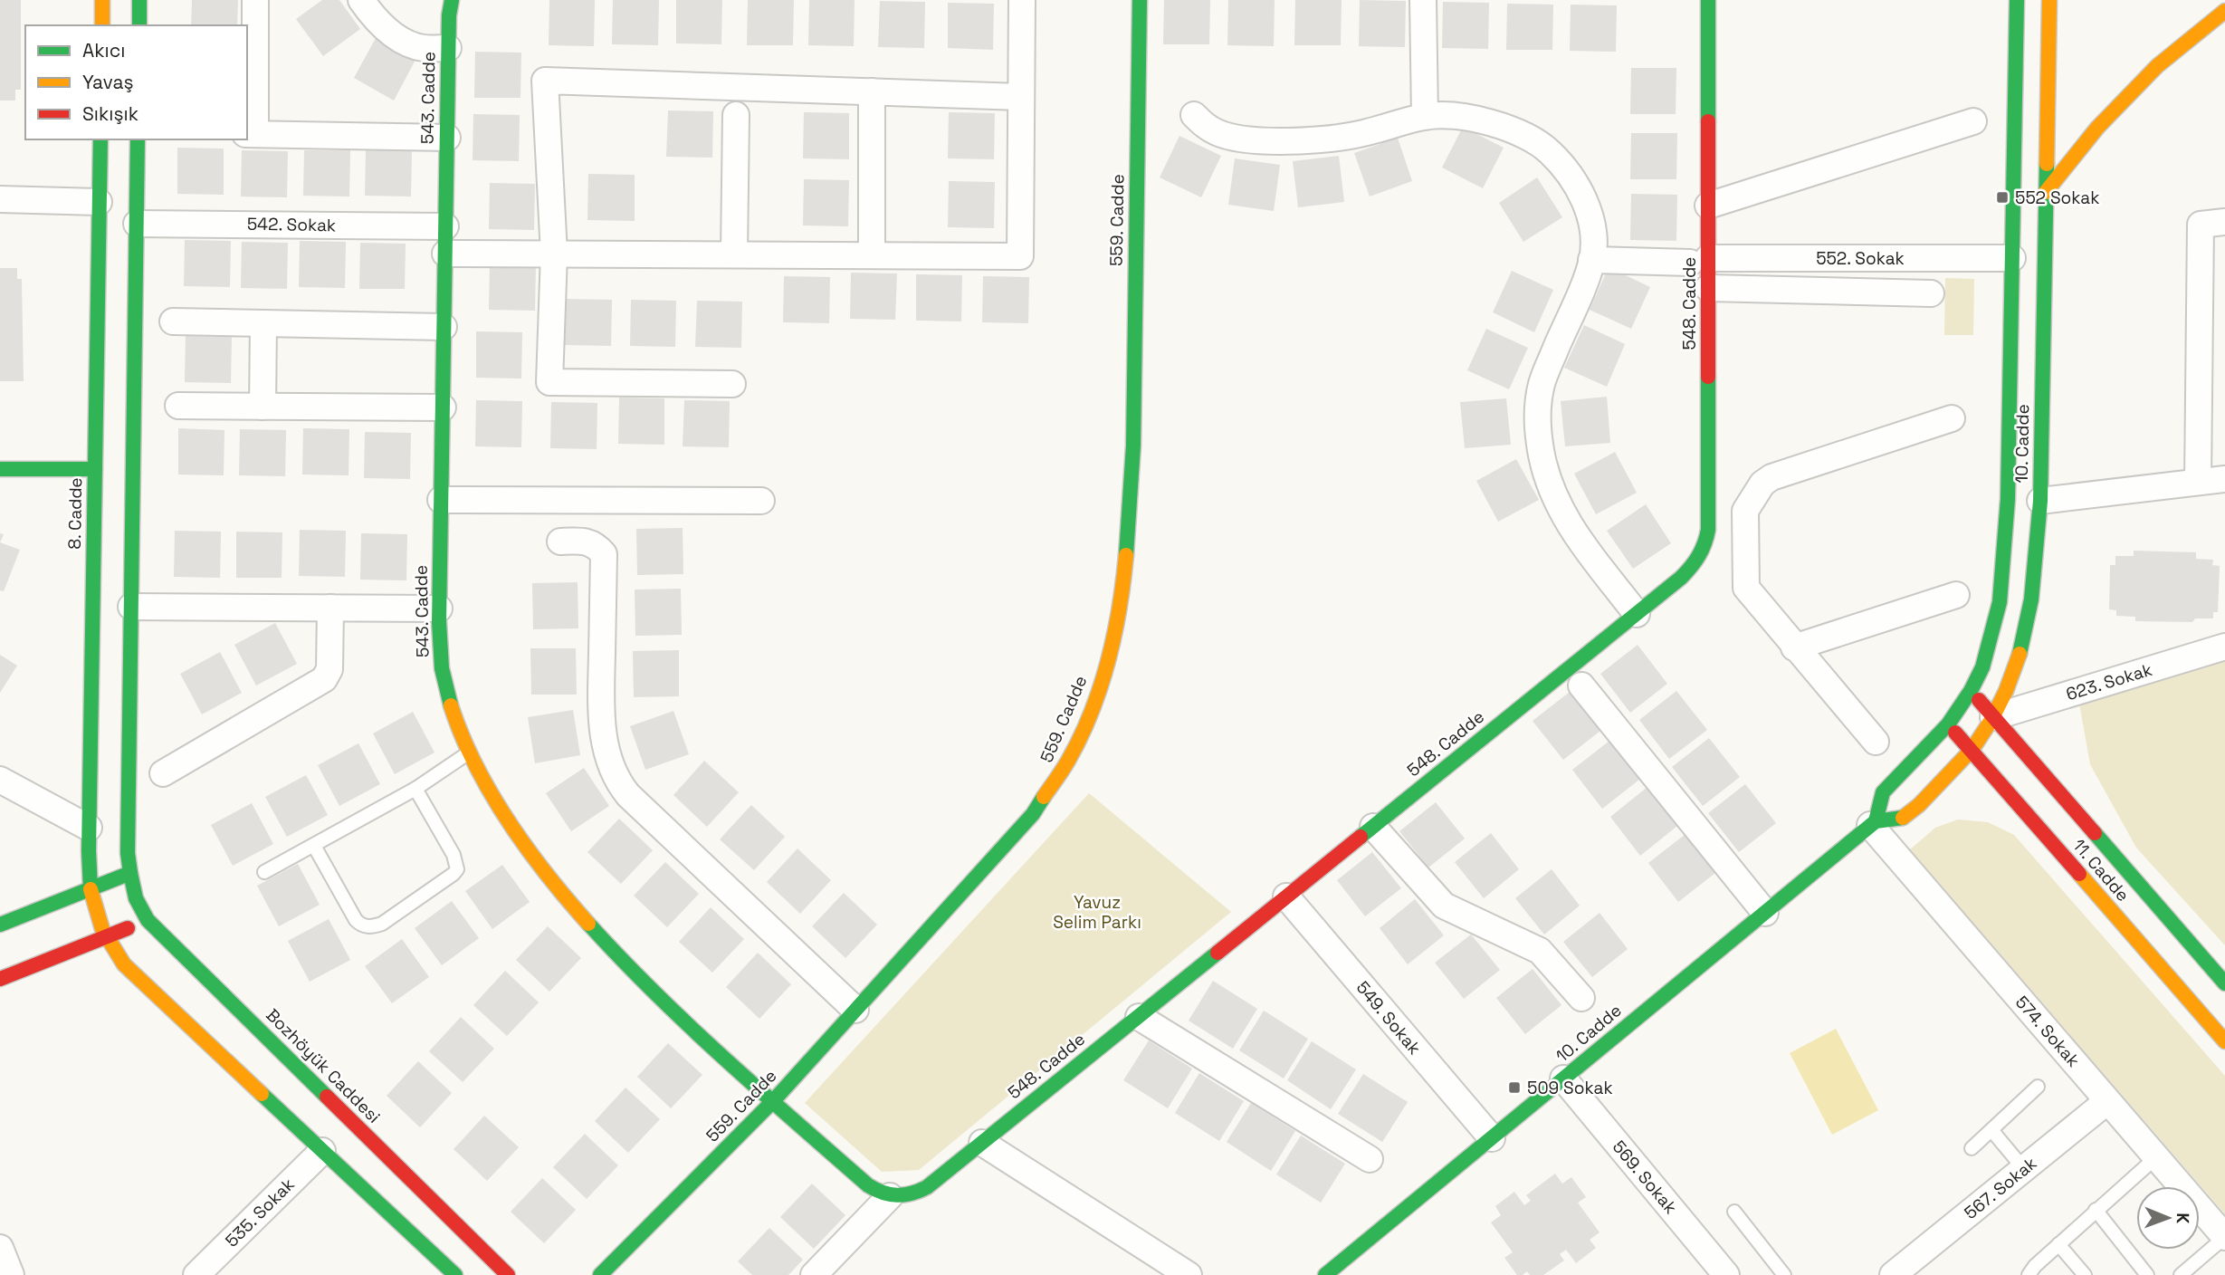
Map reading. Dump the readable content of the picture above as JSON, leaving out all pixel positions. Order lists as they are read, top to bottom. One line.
{"streets":{"main road":["543. Cadde","559. Cadde","548. Cadde","10. Cadde","8. Cadde","11. Cadde","Bozhöyük Caddesi"],"street":["542. Sokak","552. Sokak","623. Sokak","549. Sokak","574. Sokak","569. Sokak","567. Sokak","535. Sokak"]},"crossings":[["543. Cadde","559. Cadde"],["543. Cadde","542. Sokak"],["552. Sokak","548. Cadde"],["552. Sokak","10. Cadde"],["548. Cadde","549. Sokak"],["10. Cadde","623. Sokak"],["10. Cadde","11. Cadde"],["10. Cadde","549. Sokak"],["10. Cadde","574. Sokak"],["10. Cadde","569. Sokak"],["623. Sokak","11. Cadde"],["574. Sokak","567. Sokak"]],"parks":["Yavuz Selim Parkı"],"places":{"transit":["552 Sokak","509 Sokak"]},"legend":["Akıcı","Yavaş","Sıkışık"],"north":"right"}
